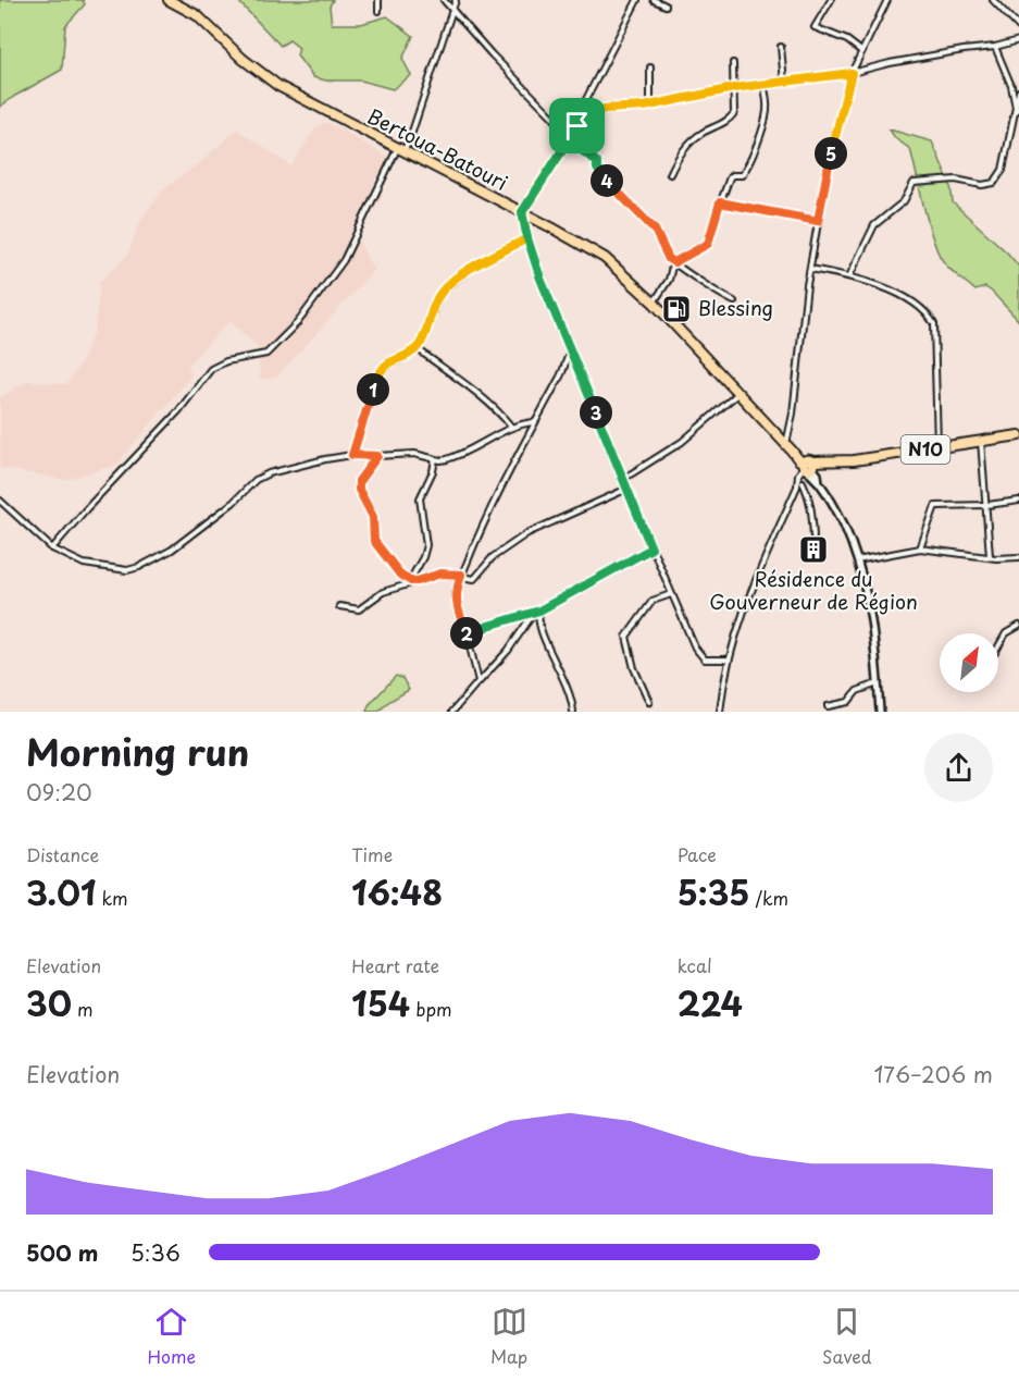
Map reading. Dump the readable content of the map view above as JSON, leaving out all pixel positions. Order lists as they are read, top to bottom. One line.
{"streets":{"highway":["Bertoua-Batouri","N10"]},"crossings":[["Bertoua-Batouri","N10"]],"places":{"fuel station":["Blessing"],"building":["Résidence du Gouverneur de Région"]},"north":"top right","page":{"pins":["5","4","1","3","2"],"heading":["Morning run","09:20"],"stats":[["Distance","3.01 km"],["Time","16:48"],["Pace","5:35 /km"],["Elevation","30 m"],["Heart rate","154 bpm"],["kcal","224"]],"chart":["Elevation","176–206 m"],"list":[{"name":"500 m","note":"5:36"}],"tabs":["Home","Map","Saved"]}}
